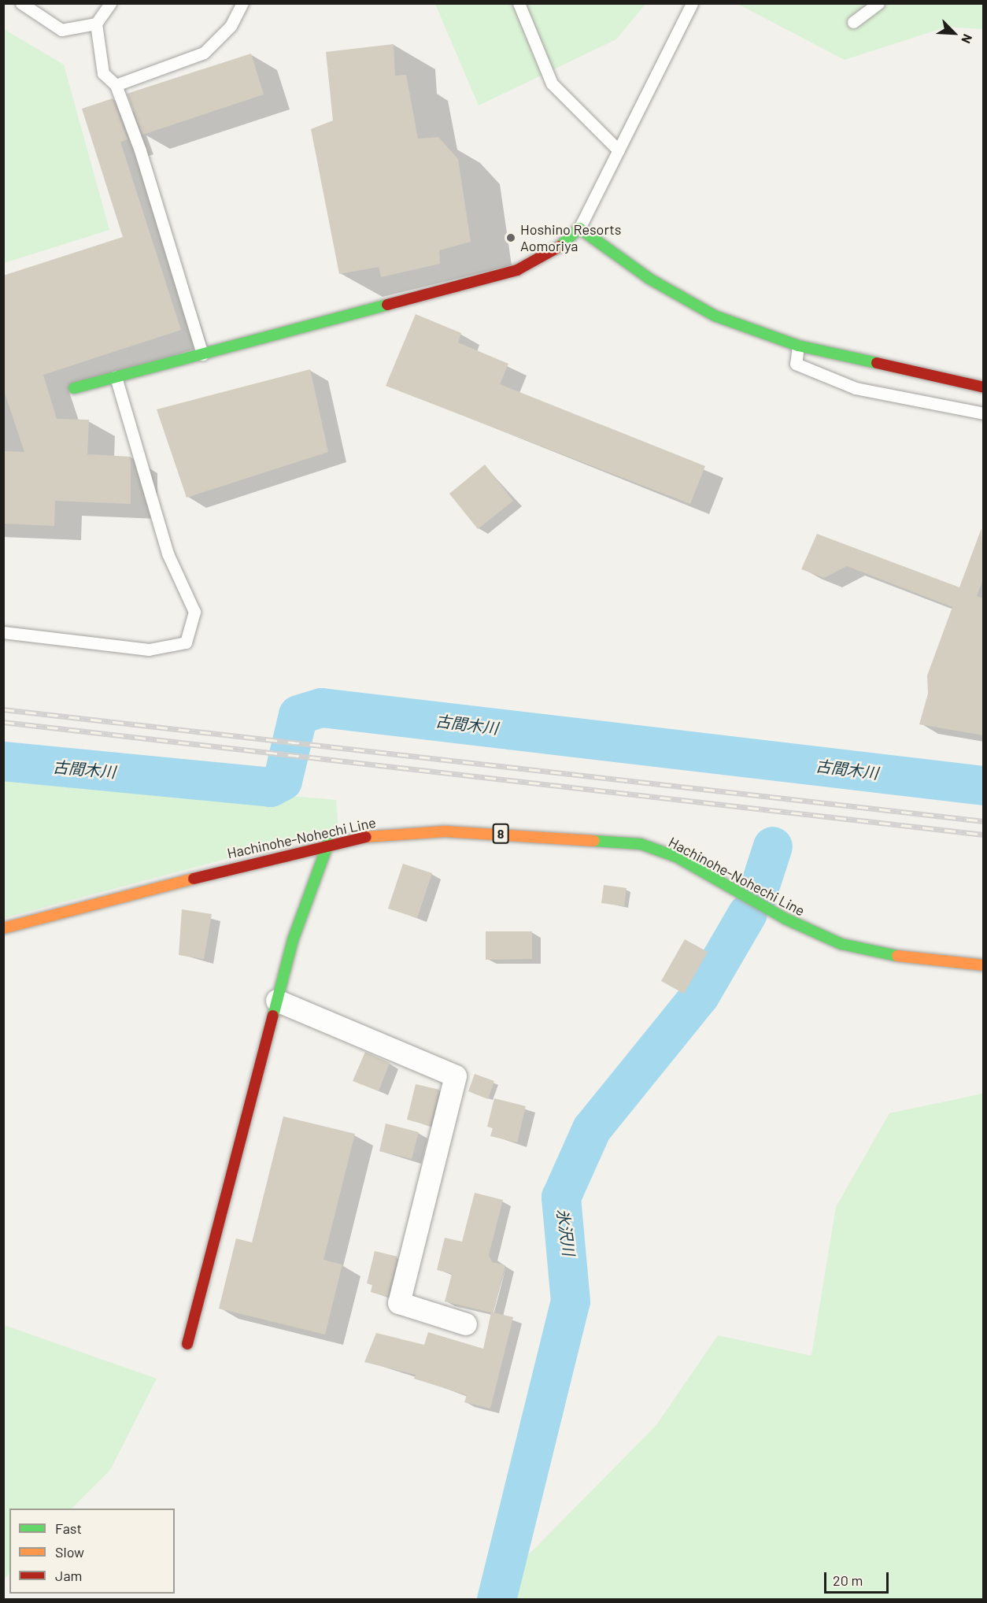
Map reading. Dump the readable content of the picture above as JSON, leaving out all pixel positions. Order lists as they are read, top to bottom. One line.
{"streets":{"street":["8","Hachinohe-Nohechi Line"]},"water":["古間木川","氷沢川"],"places":["Hoshino Resorts Aomoriya"],"legend":["Fast","Slow","Jam"],"scale_bar":"20 m","north":"bottom right"}
